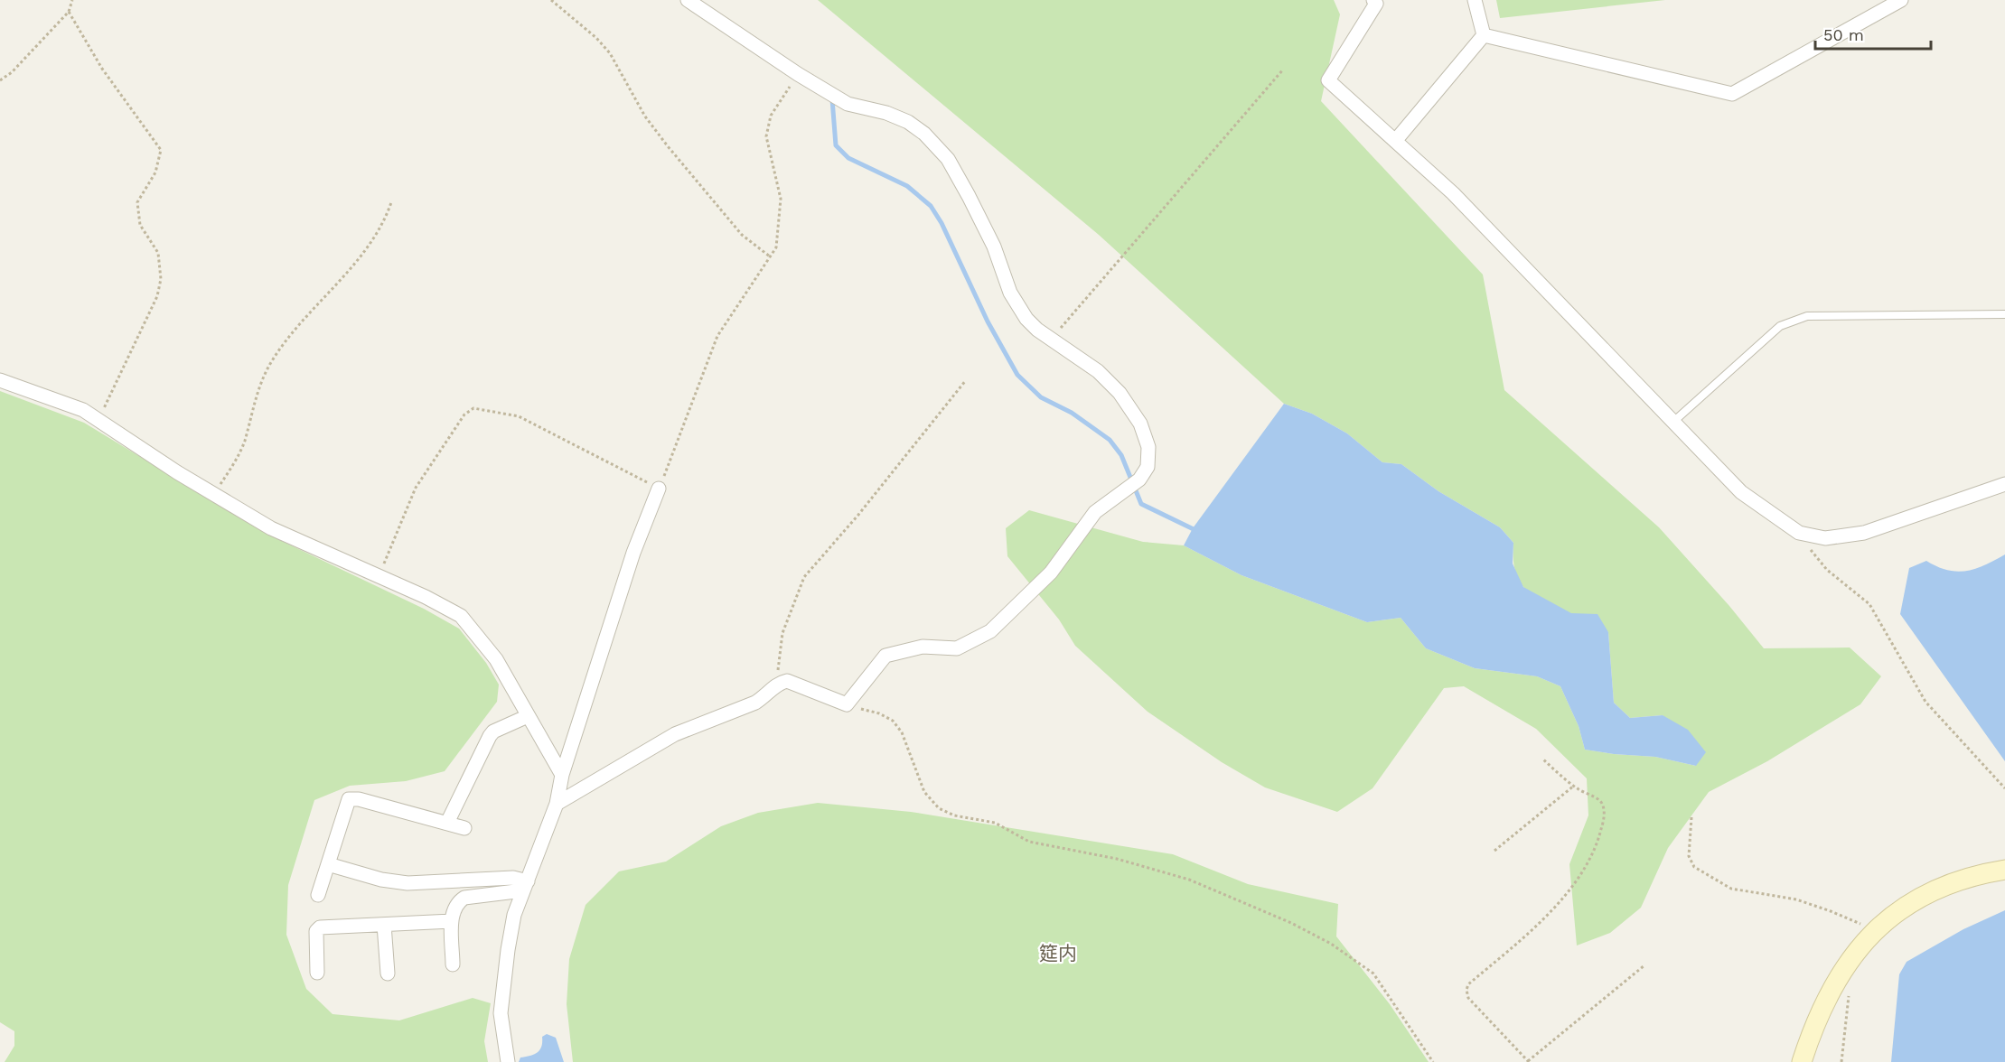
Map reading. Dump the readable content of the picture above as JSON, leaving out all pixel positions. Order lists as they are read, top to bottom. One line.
{"districts":["筵内"],"scale_bar":"50 m"}
